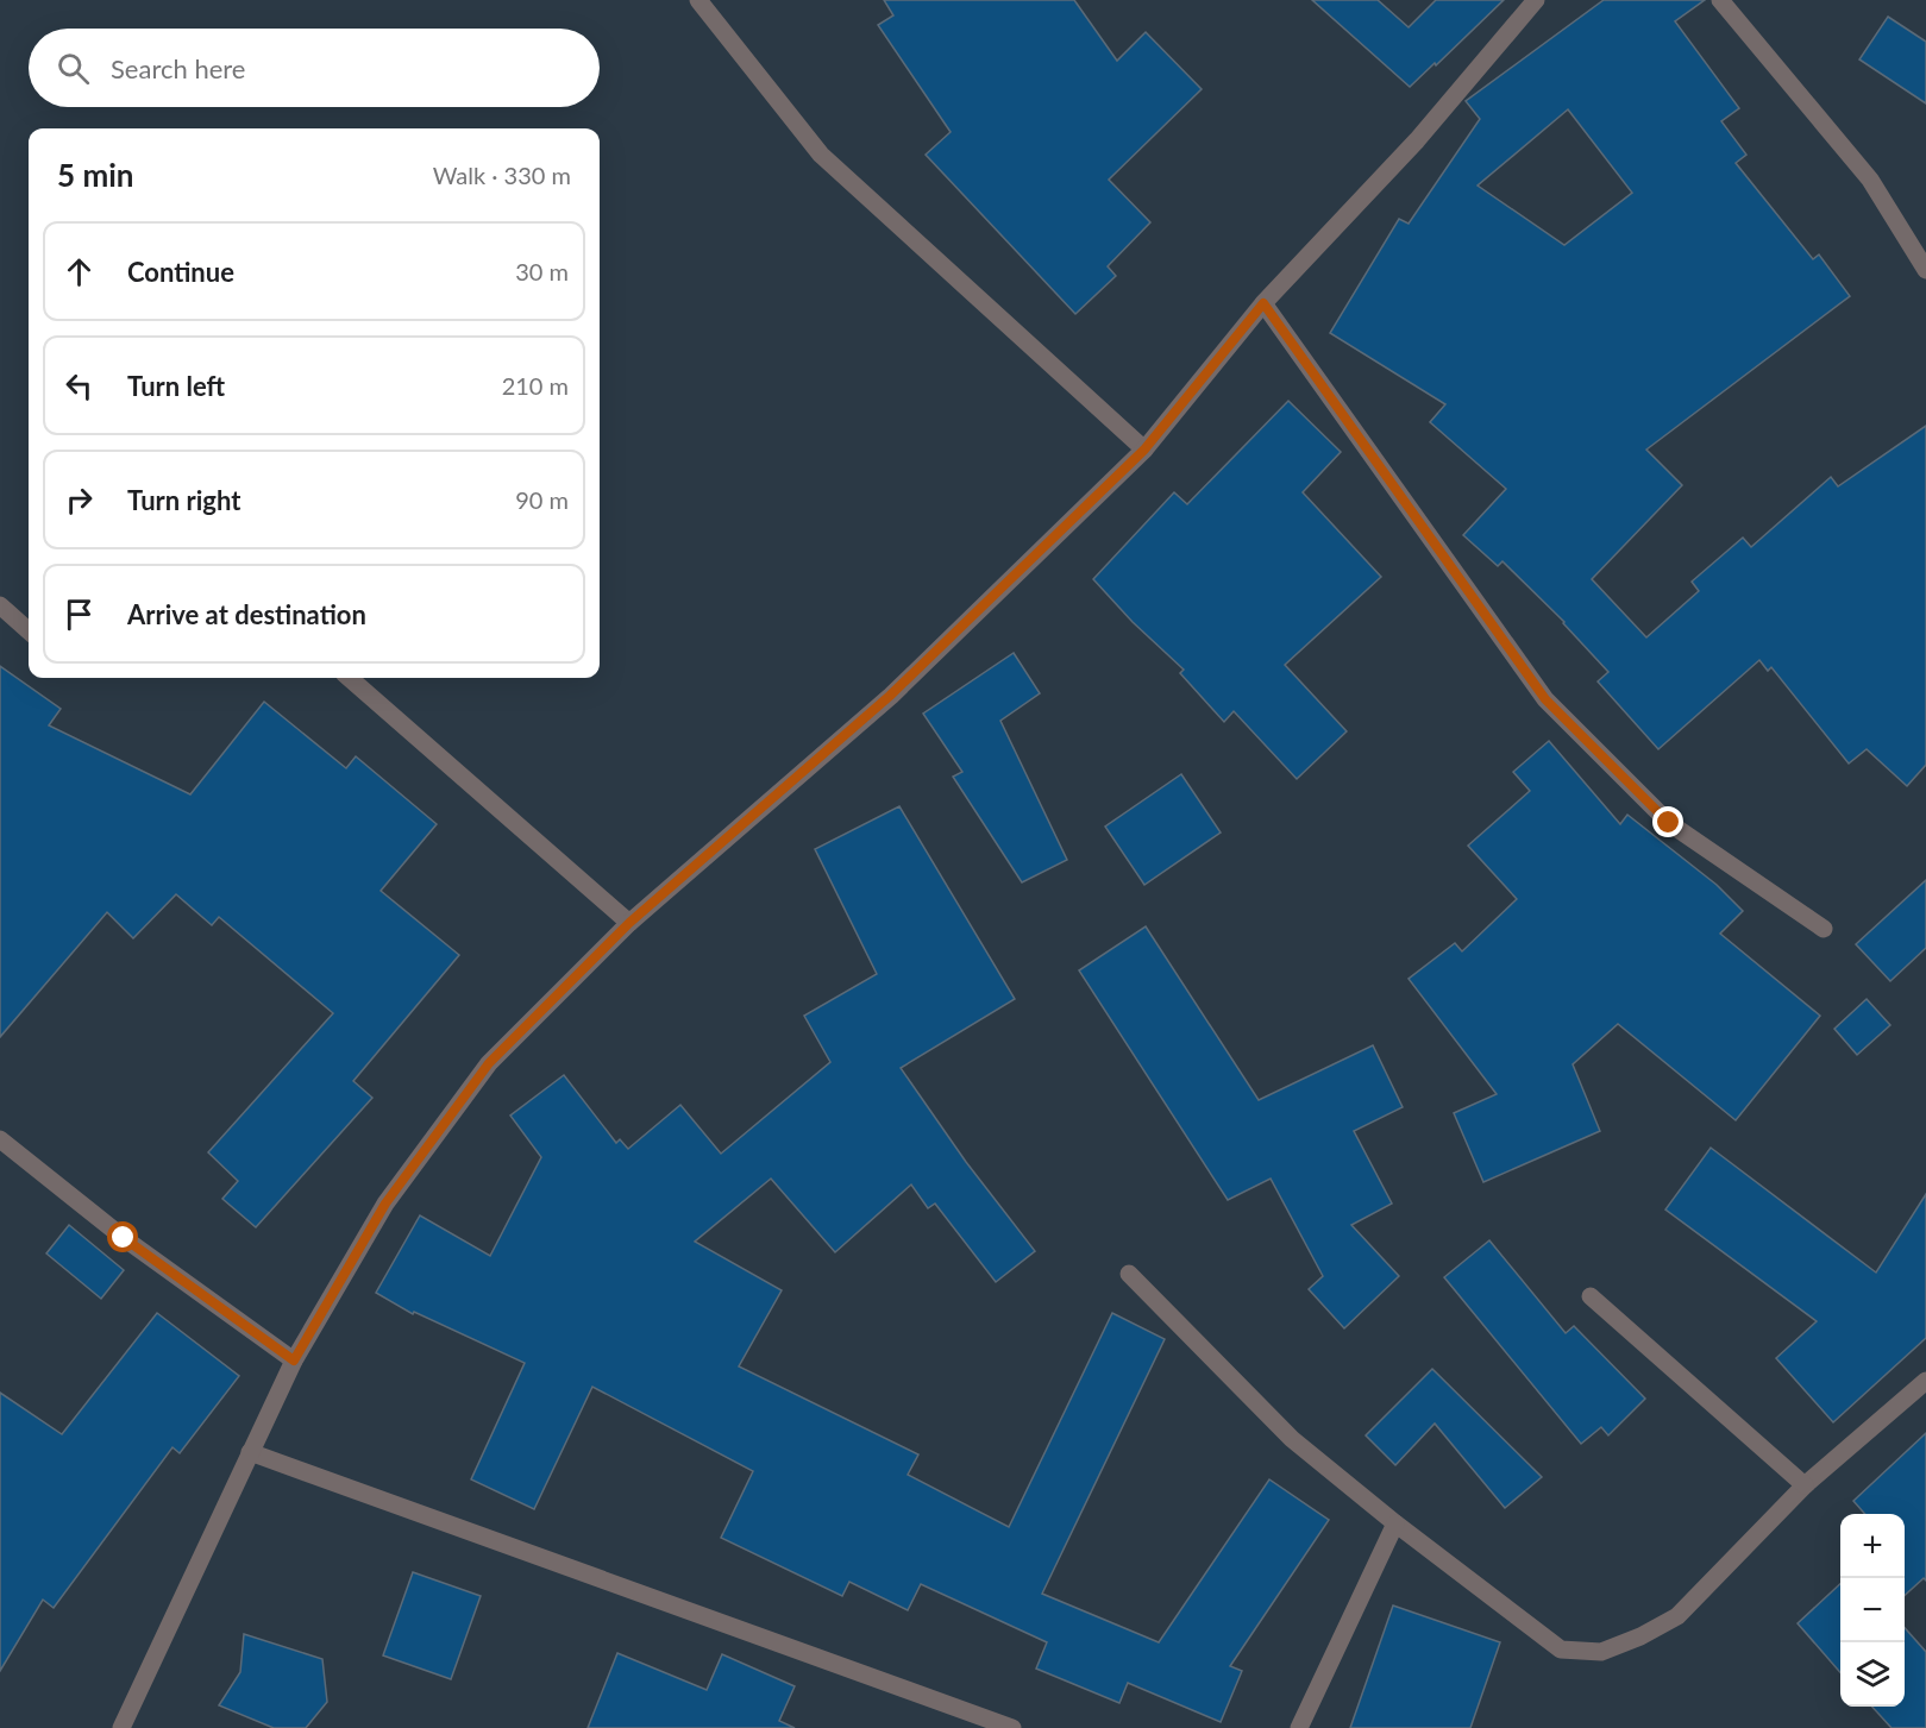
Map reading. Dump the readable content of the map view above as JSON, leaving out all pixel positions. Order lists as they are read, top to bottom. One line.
{"page":{"search":"Search here","heading":["5 min","Walk · 330 m"],"list":[["Continue","30 m"],["Turn left","210 m"],["Turn right","90 m"],"Arrive at destination"],"map_buttons":["+","−"]}}
